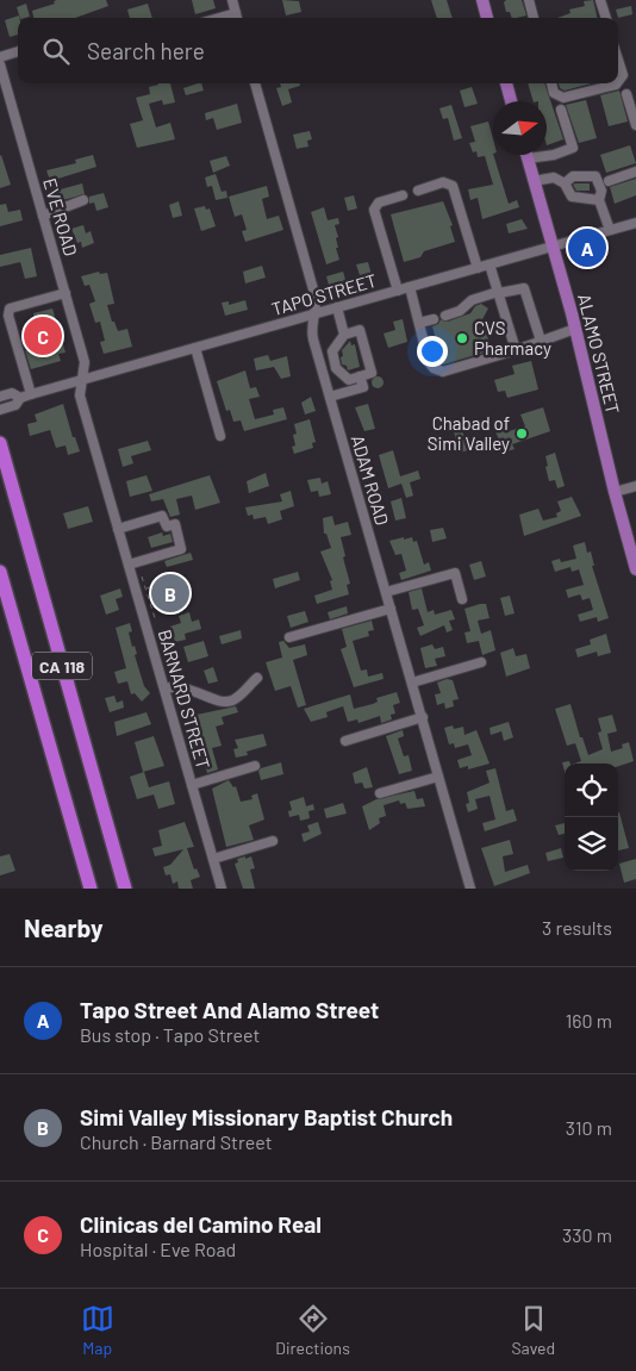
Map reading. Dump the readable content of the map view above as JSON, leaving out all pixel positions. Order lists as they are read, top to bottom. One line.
{"streets":{"highway":["CA 118"],"main road":["ALAMO STREET"],"street":["EVE ROAD","TAPO STREET","ADAM ROAD","BARNARD STREET"]},"crossings":[["EVE ROAD","TAPO STREET"],["EVE ROAD","BARNARD STREET"],["TAPO STREET","ALAMO STREET"],["TAPO STREET","ADAM ROAD"],["TAPO STREET","BARNARD STREET"]],"places":["CVS Pharmacy","Chabad of Simi Valley"],"north":"right","page":{"search":"Search here","pins":["A","C","B"],"heading":["Nearby","3 results"],"list":[{"mark":"A","name":"Tapo Street And Alamo Street","note":"Bus stop · Tapo Street","value":"160 m"},{"mark":"B","name":"Simi Valley Missionary Baptist Church","note":"Church · Barnard Street","value":"310 m"},{"mark":"C","name":"Clinicas del Camino Real","note":"Hospital · Eve Road","value":"330 m"}],"nav":["Map","Directions","Saved"]}}
